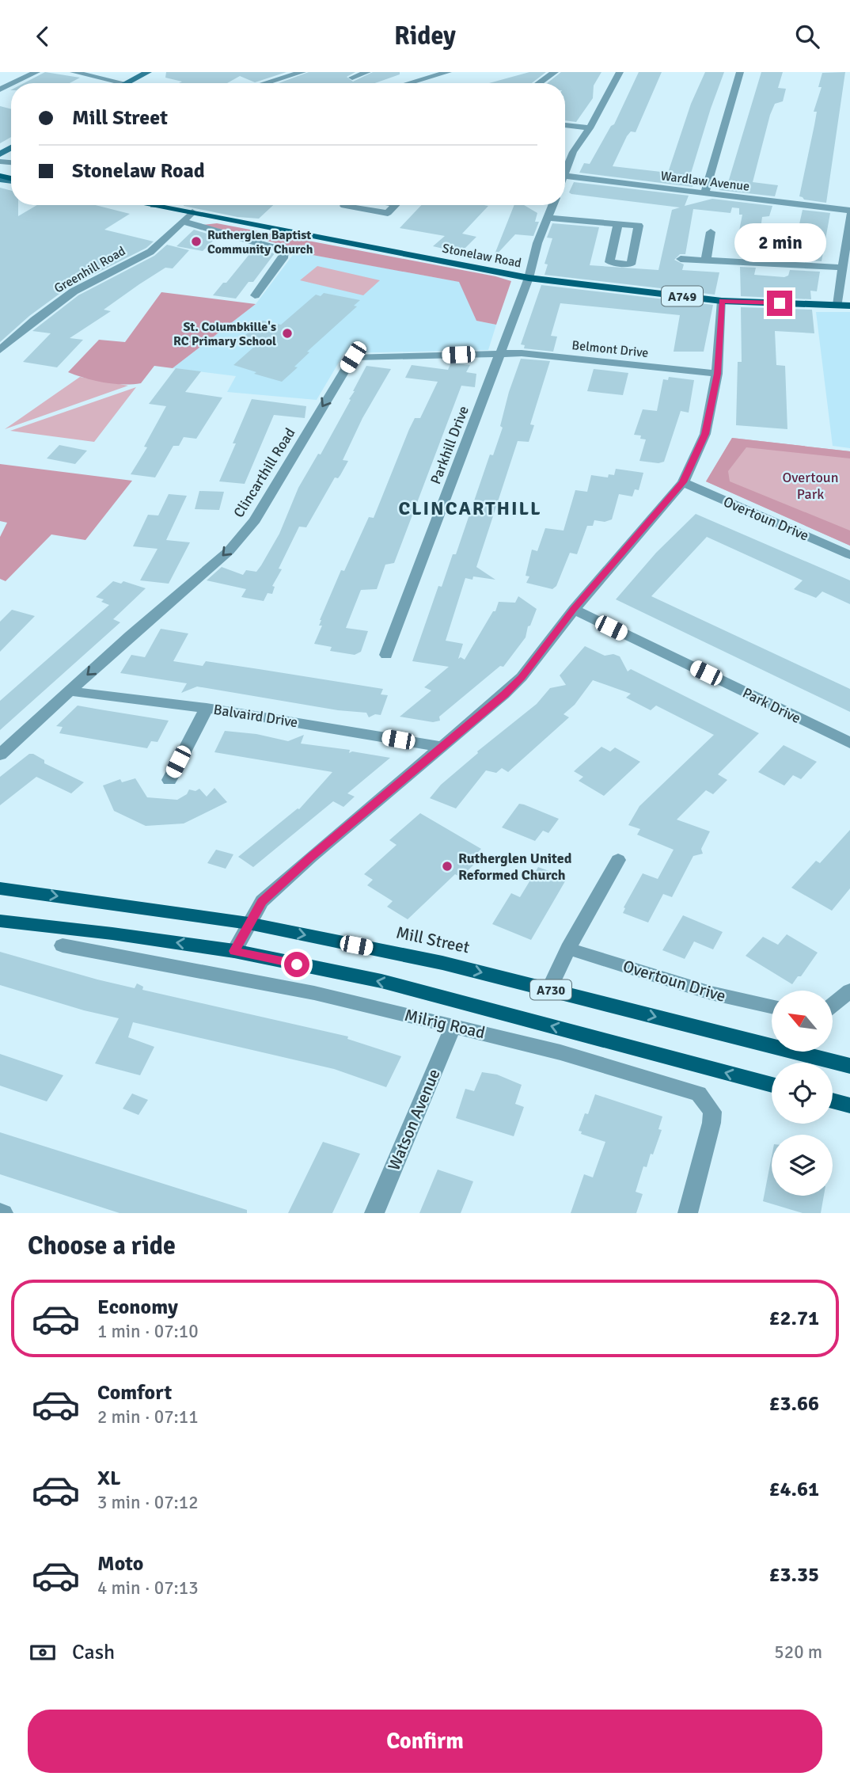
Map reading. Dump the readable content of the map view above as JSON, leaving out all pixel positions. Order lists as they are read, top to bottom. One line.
{"streets":{"main road":["Stonelaw Road","A749","Mill Street","A730"],"street":["Wardlaw Avenue","Greenhill Road","Belmont Drive","Parkhill Drive","Clincarthill Road","Overtoun Drive","Park Drive","Balvaird Drive","Milrig Road","Watson Avenue"]},"crossings":[["Stonelaw Road","Greenhill Road"],["Stonelaw Road","Parkhill Drive"],["Belmont Drive","Parkhill Drive"],["Belmont Drive","Clincarthill Road"],["Parkhill Drive","Clincarthill Road"],["Clincarthill Road","Balvaird Drive"],["Milrig Road","Watson Avenue"]],"one_way":["Clincarthill Road"],"districts":["CLINCARTHILL"],"parks":["Overtoun Park"],"places":["Rutherglen Baptist Community Church","St. Columbkille's RC Primary School","Rutherglen United Reformed Church"],"north":"top left","page":{"header":"Ridey","banner":["Mill Street","Stonelaw Road"],"bubble":"2 min","heading":"Choose a ride","list":[{"name":"Economy","note":"1 min · 07:10","value":"£2.71"},{"name":"Comfort","note":"2 min · 07:11","value":"£3.66"},{"name":"XL","note":"3 min · 07:12","value":"£4.61"},{"name":"Moto","note":"4 min · 07:13","value":"£3.35"}],"pay":["Cash","520 m"],"buttons":"Confirm"}}
